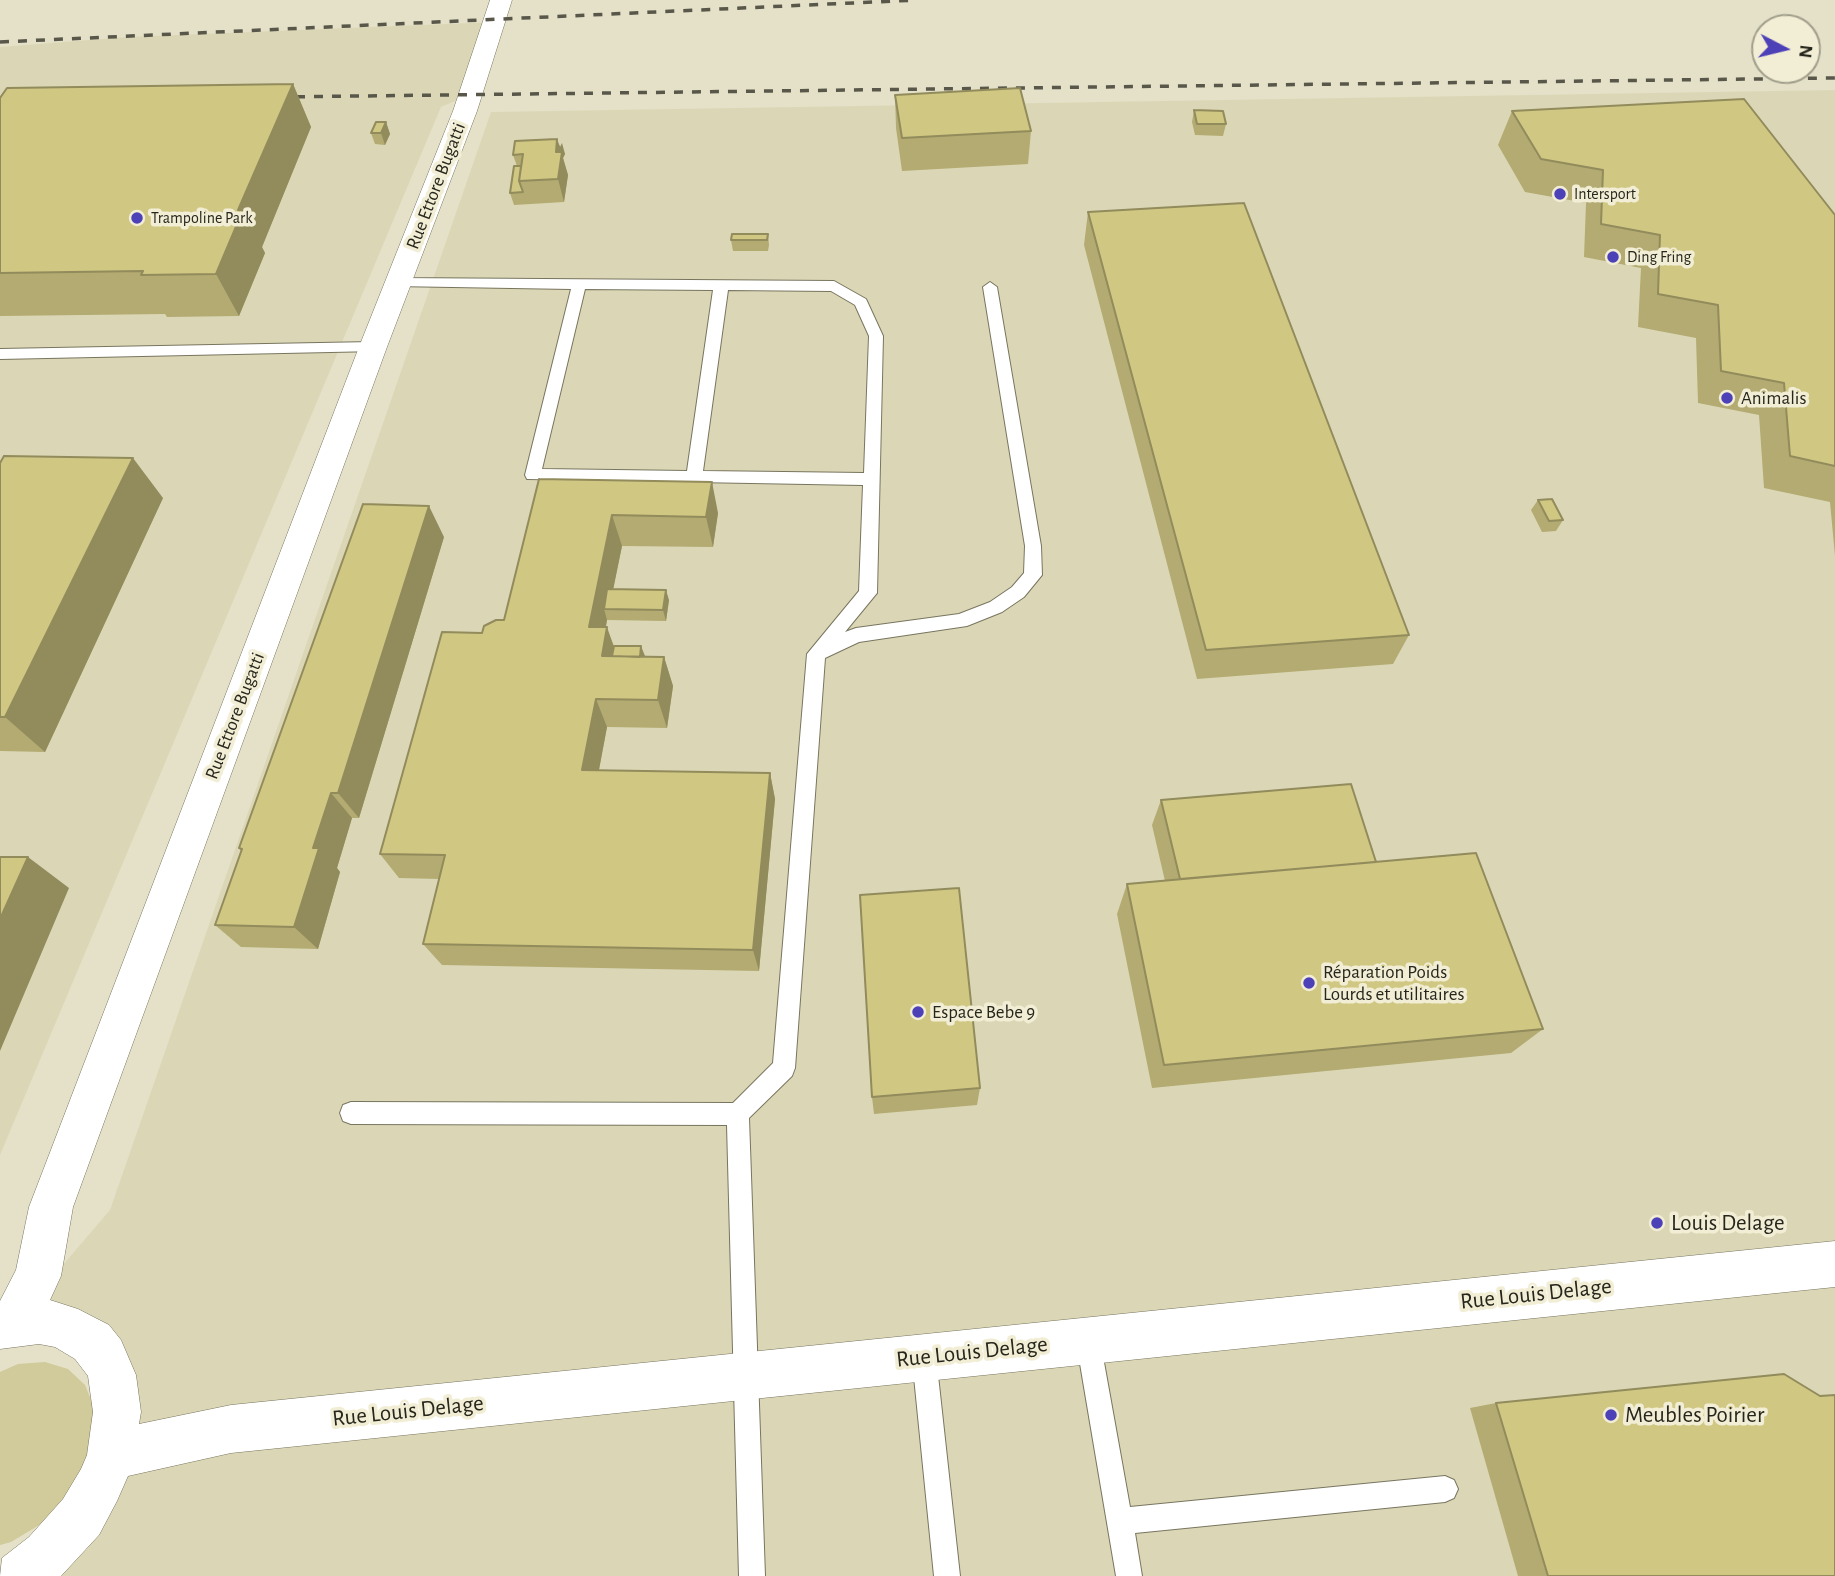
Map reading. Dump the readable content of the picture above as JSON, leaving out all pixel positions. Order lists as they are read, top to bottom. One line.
{"streets":{"street":["Rue Ettore Bugatti","Rue Louis Delage"]},"places":["Intersport","Trampoline Park","Ding Fring","Animalis","Réparation Poids Lourds et utilitaires","Espace Bebe 9","Louis Delage","Meubles Poirier"],"north":"right"}
